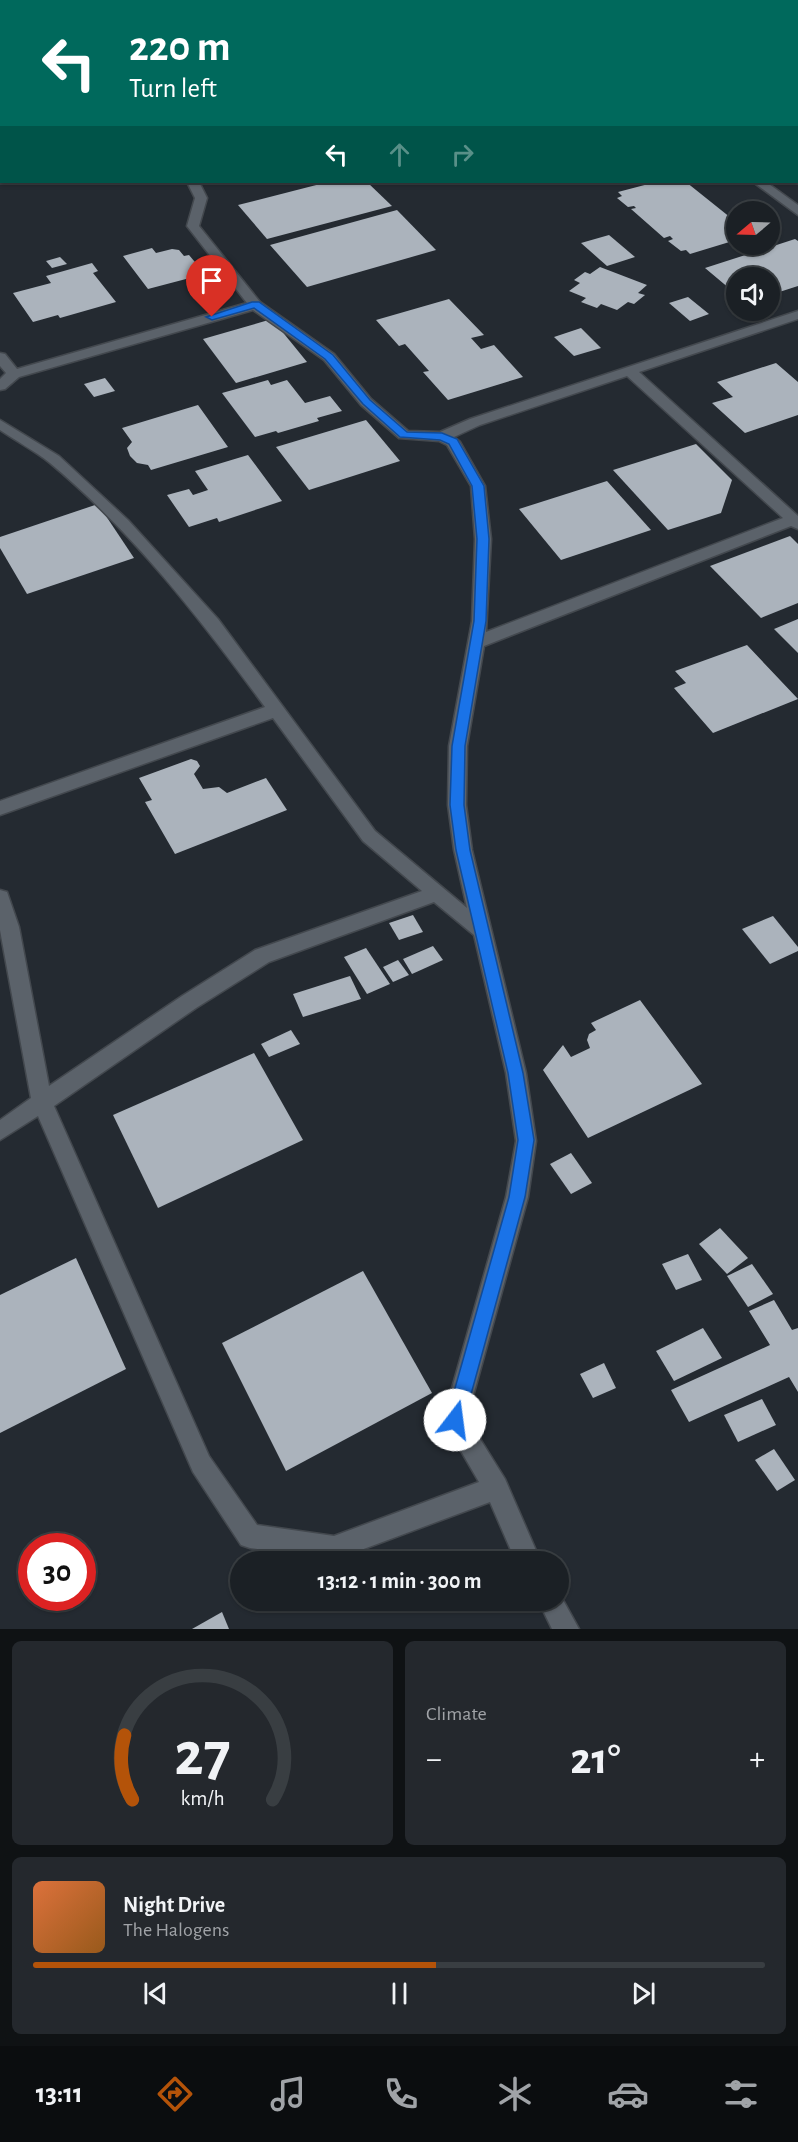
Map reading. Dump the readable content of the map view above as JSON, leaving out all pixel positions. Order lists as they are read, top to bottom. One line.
{"north":"left","page":{"turn":["220 m","Turn left"],"limit":"30","trip":"13:12 · 1 min · 300 m","tile":"Climate","heat":["−","21°","+"],"song":["Night Drive","The Halogens"],"tabs":"13:11","gauge":["27","km/h"]}}
